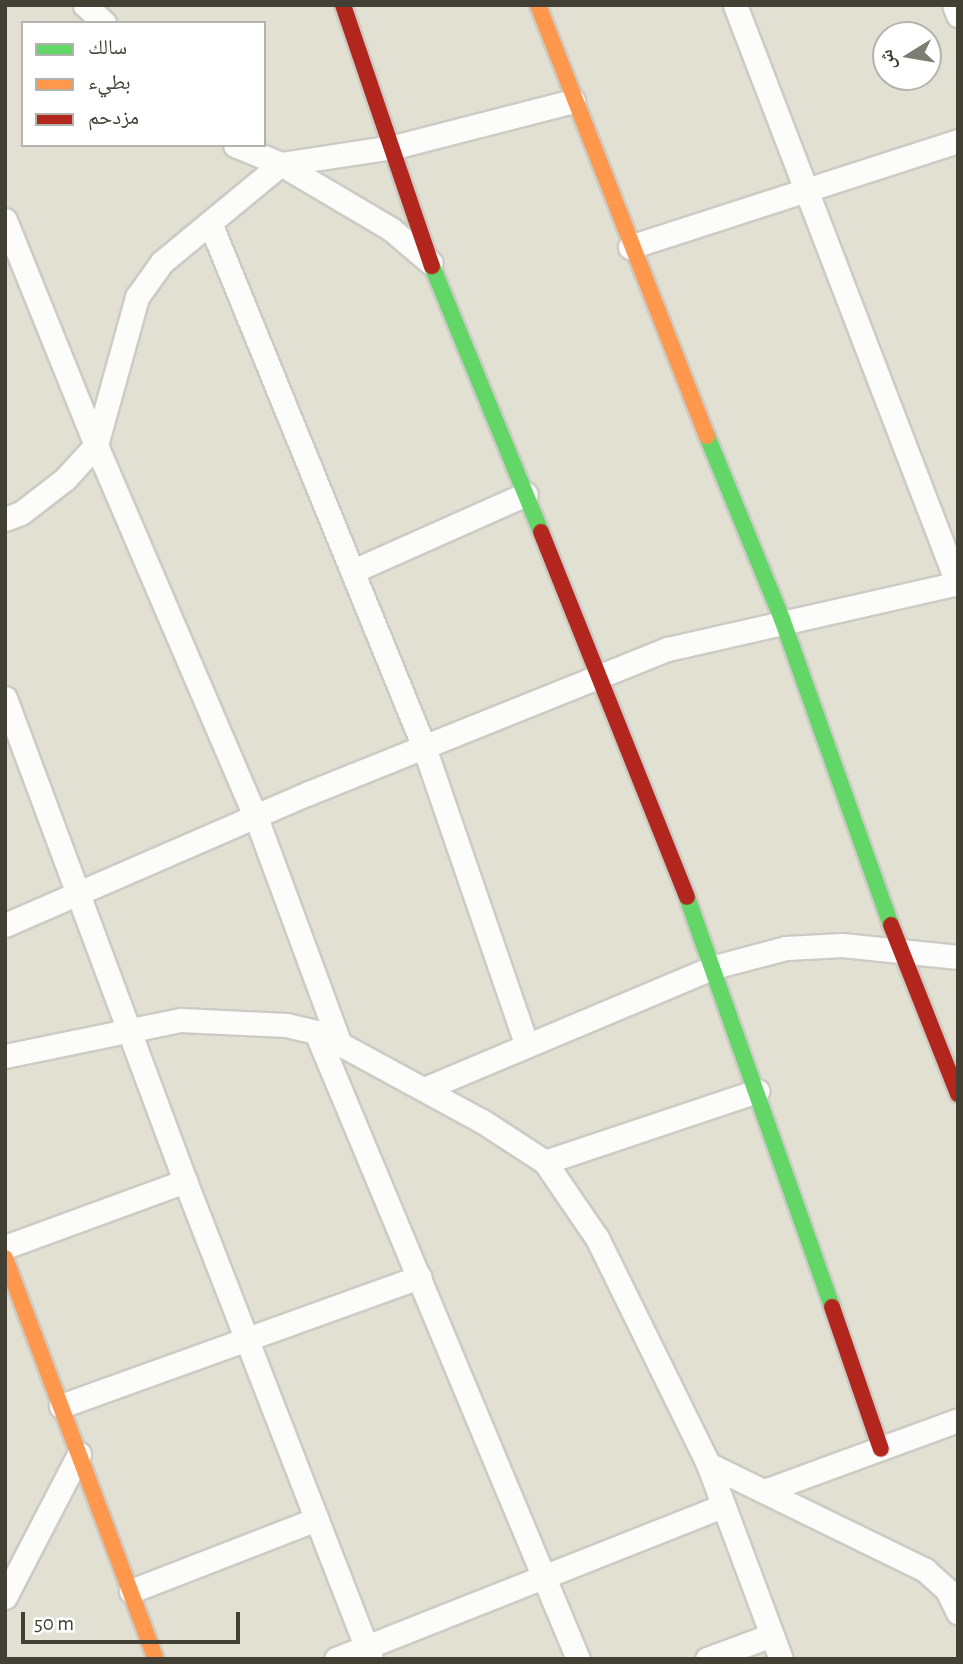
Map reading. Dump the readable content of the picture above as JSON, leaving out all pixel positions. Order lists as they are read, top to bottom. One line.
{"legend":["سالك","بطيء","مزدحم"],"scale_bar":"50 m","north":"left"}
